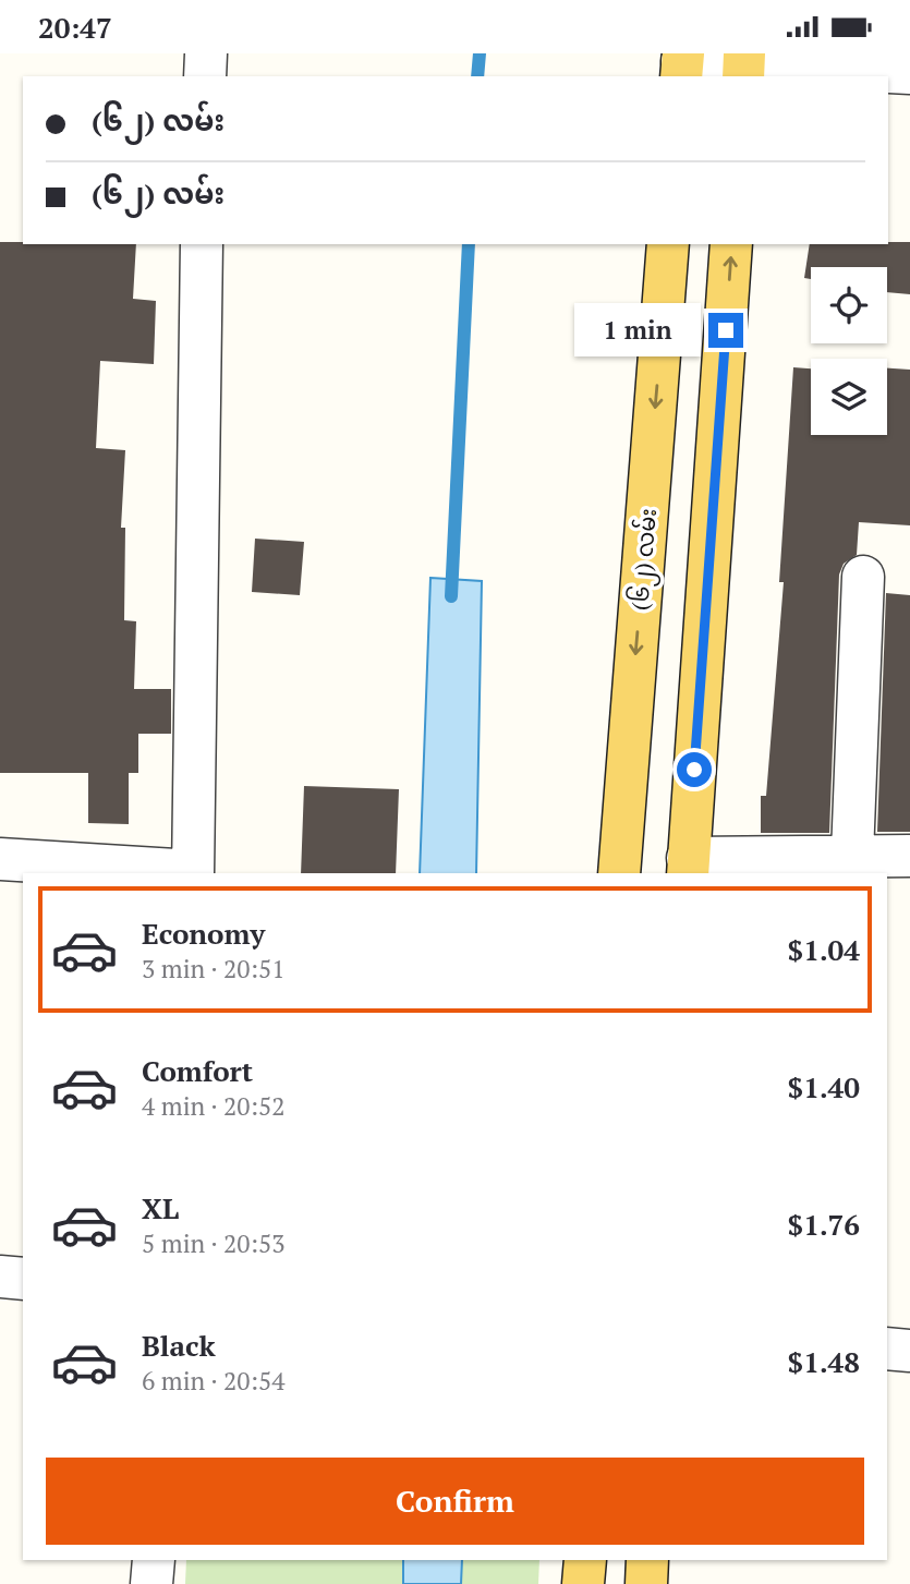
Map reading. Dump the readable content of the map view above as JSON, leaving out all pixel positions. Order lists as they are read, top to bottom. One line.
{"streets":{"main road":["(၆၂) လမ်း"]},"page":{"status":"20:47","banner":["(၆၂) လမ်း","(၆၂) လမ်း"],"bubble":"1 min","list":[{"name":"Economy","note":"3 min · 20:51","value":"$1.04"},{"name":"Comfort","note":"4 min · 20:52","value":"$1.40"},{"name":"XL","note":"5 min · 20:53","value":"$1.76"},{"name":"Black","note":"6 min · 20:54","value":"$1.48"}],"buttons":"Confirm"}}
